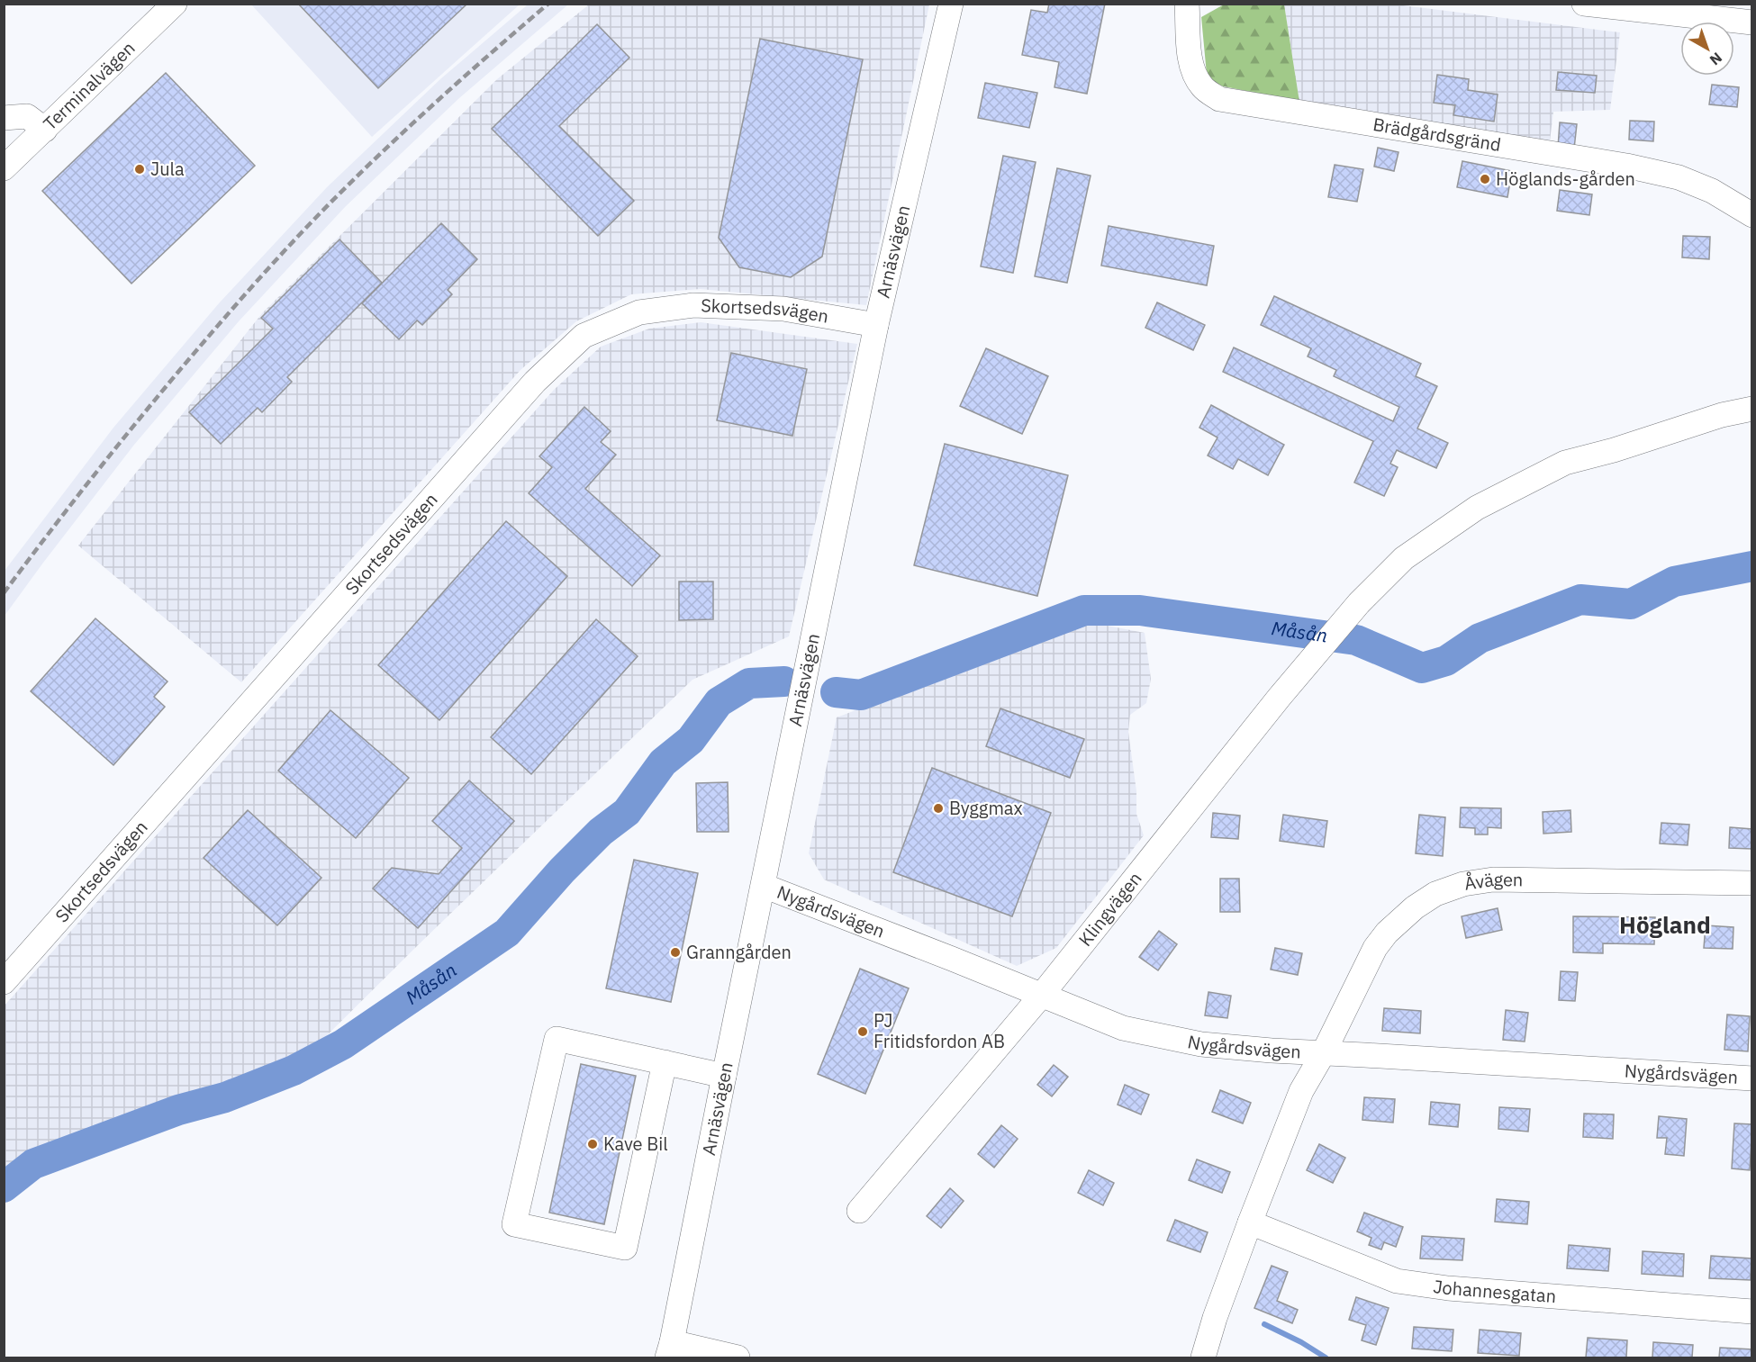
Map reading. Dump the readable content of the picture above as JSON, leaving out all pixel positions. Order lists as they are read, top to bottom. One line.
{"streets":{"street":["Terminalvägen","Brädgårdsgränd","Arnäsvägen","Skortsedsvägen","Åvägen","Klingvägen","Nygårdsvägen","Johannesgatan"]},"crossings":[["Arnäsvägen","Skortsedsvägen"],["Arnäsvägen","Nygårdsvägen"],["Åvägen","Nygårdsvägen"],["Klingvägen","Nygårdsvägen"]],"districts":["Högland"],"water":["Måsån"],"places":["Jula","Höglands-gården","Byggmax","Granngården","PJ Fritidsfordon AB","Kave Bil"],"north":"bottom right"}
